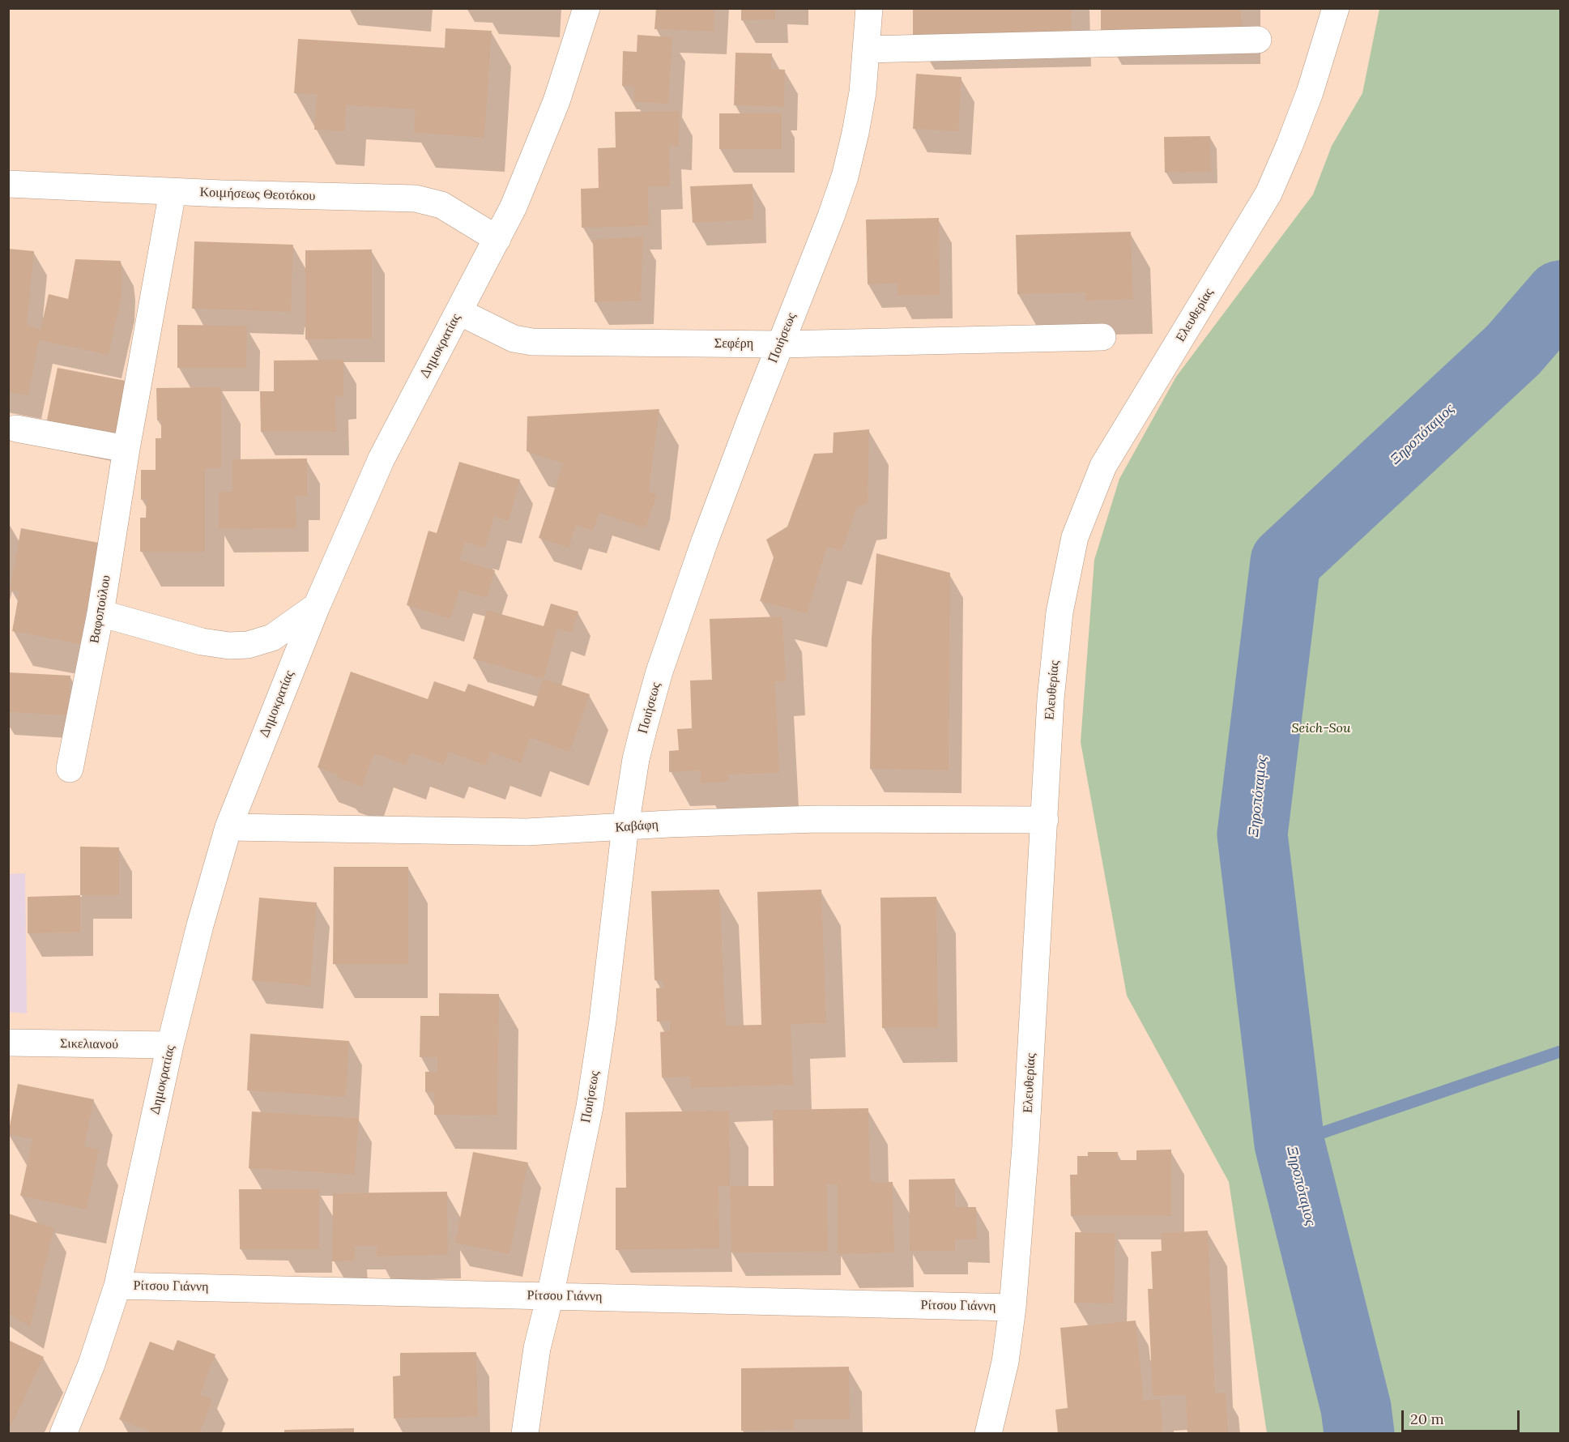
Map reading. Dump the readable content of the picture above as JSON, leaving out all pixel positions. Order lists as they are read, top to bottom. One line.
{"streets":{"street":["Κοιμήσεως Θεοτόκου","Ελευθερίας","Ποιήσεως","Σεφέρη","Δημοκρατίας","Βαφοπούλου","Καβάφη","Σικελιανού","Ρίτσου Γιάννη"]},"crossings":[["Κοιμήσεως Θεοτόκου","Δημοκρατίας"],["Κοιμήσεως Θεοτόκου","Βαφοπούλου"],["Ελευθερίας","Καβάφη"],["Ελευθερίας","Ρίτσου Γιάννη"],["Ποιήσεως","Σεφέρη"],["Ποιήσεως","Καβάφη"],["Ποιήσεως","Ρίτσου Γιάννη"],["Σεφέρη","Δημοκρατίας"],["Δημοκρατίας","Καβάφη"],["Δημοκρατίας","Σικελιανού"],["Δημοκρατίας","Ρίτσου Γιάννη"]],"water":["Ξηροπόταμος"],"parks":["Seich-Sou"],"scale_bar":"20 m"}
